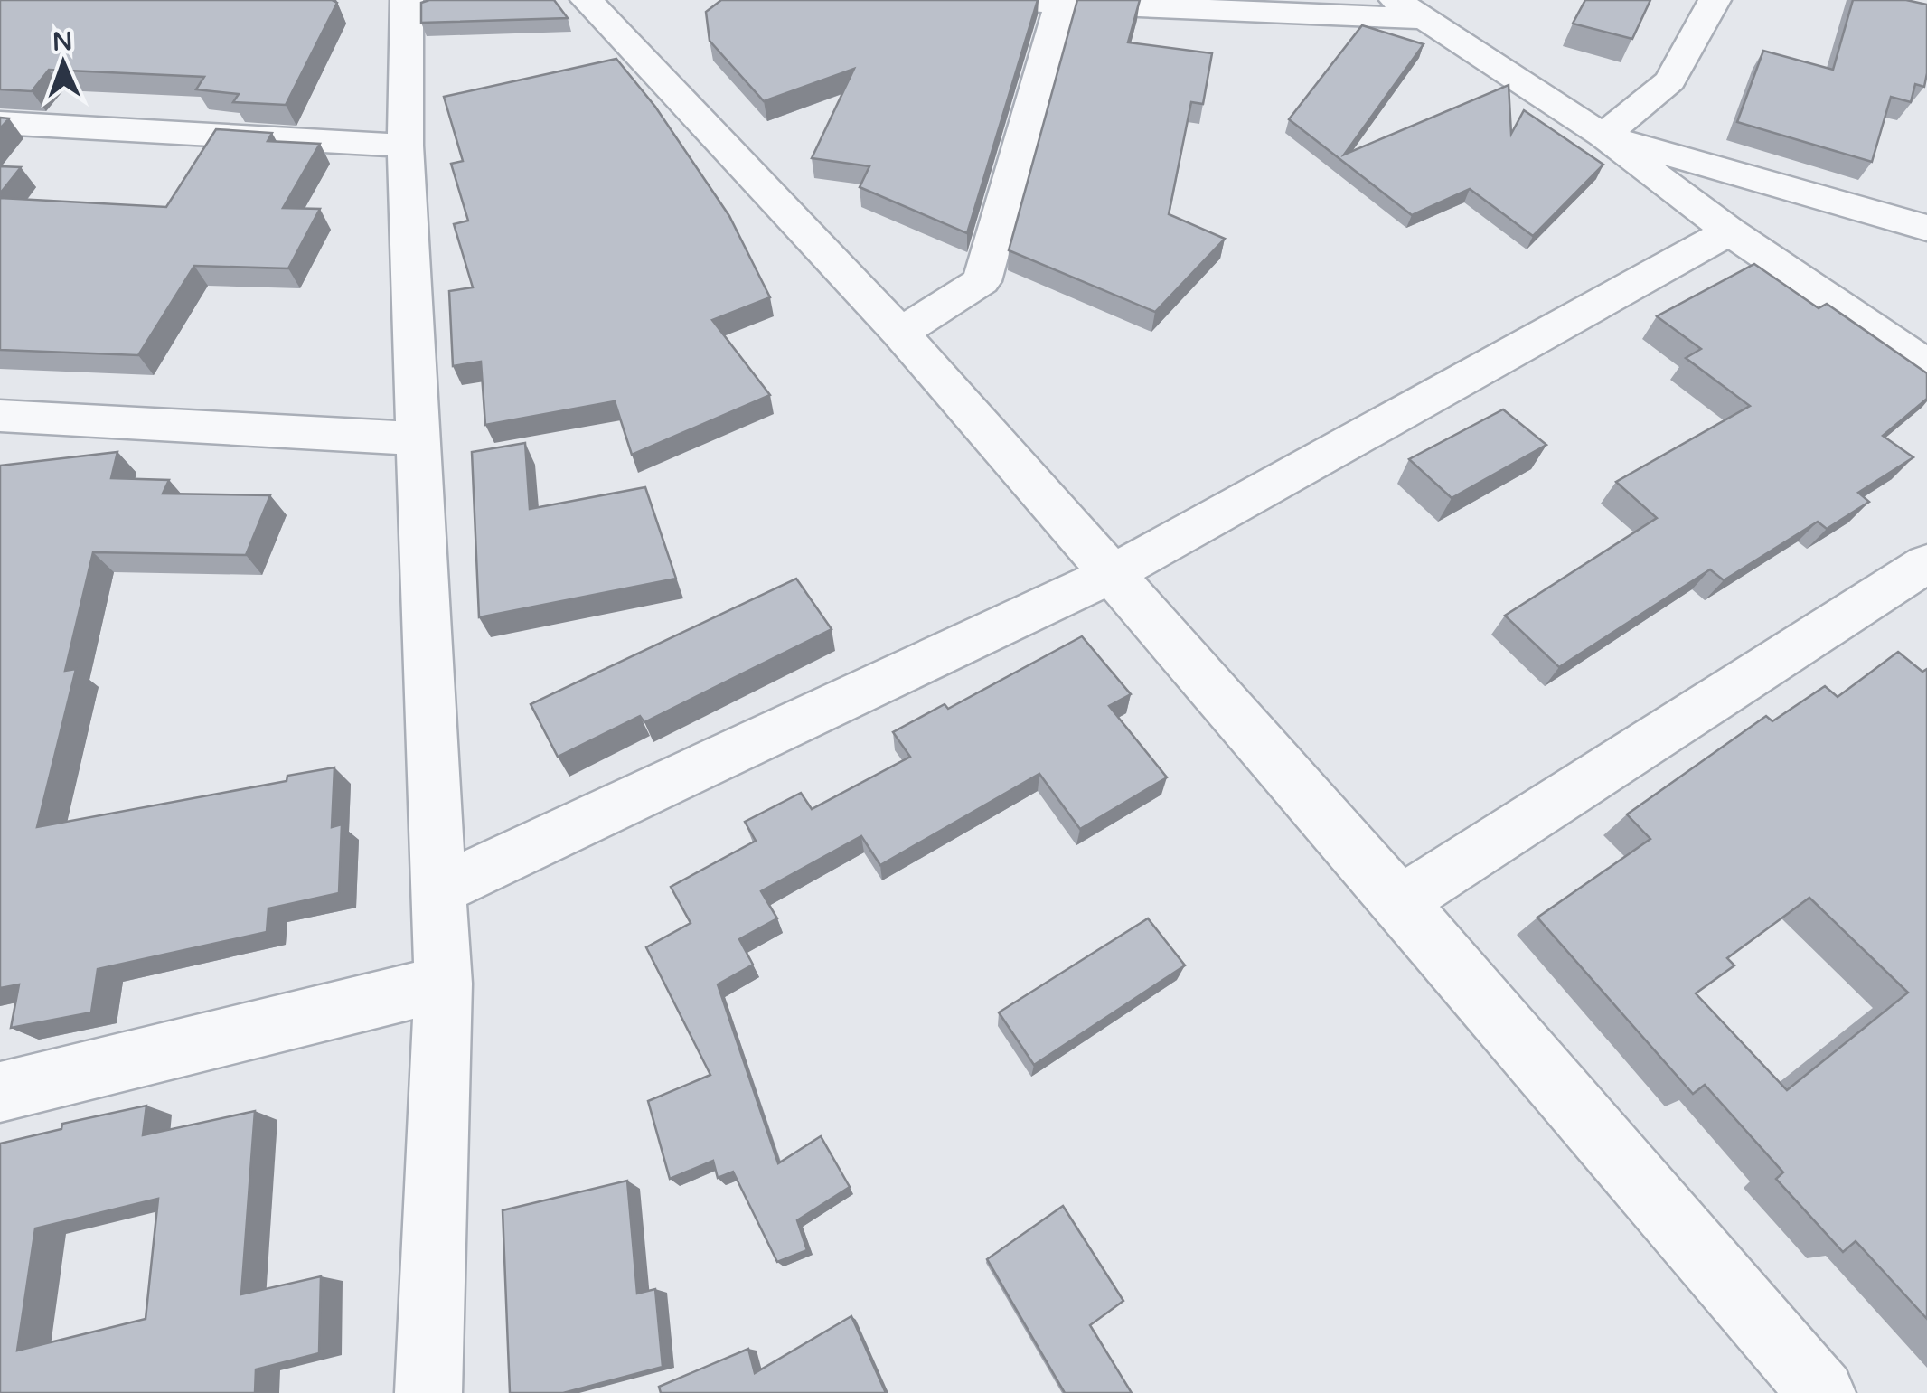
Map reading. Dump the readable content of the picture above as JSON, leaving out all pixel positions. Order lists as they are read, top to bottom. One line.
{"north":"top"}
